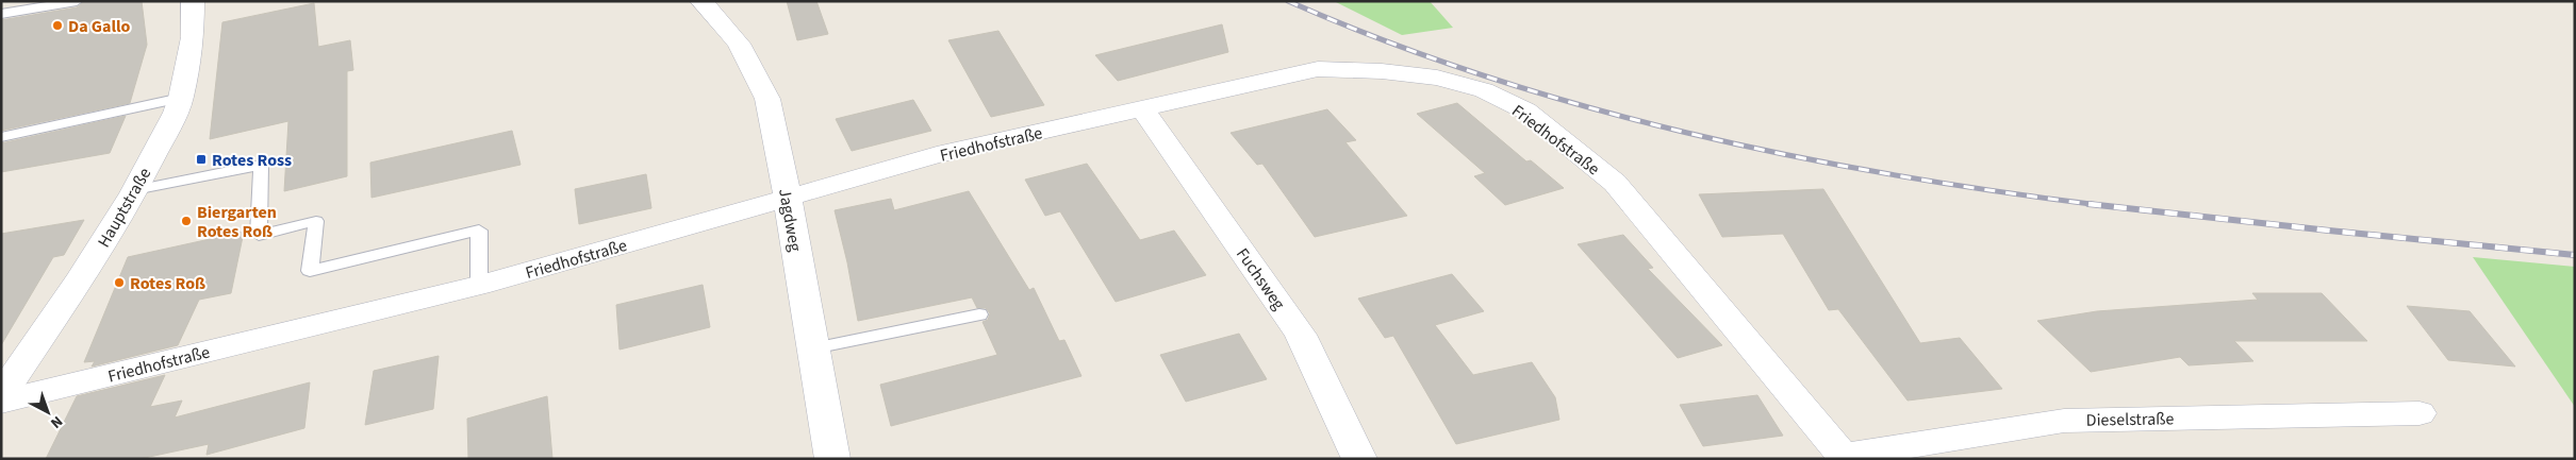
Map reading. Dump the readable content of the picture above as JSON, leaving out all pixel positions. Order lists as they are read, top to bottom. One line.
{"streets":{"street":["Friedhofstraße","Hauptstraße","Jagdweg","Fuchsweg","Dieselstraße"]},"crossings":[["Friedhofstraße","Hauptstraße"],["Friedhofstraße","Jagdweg"],["Friedhofstraße","Fuchsweg"],["Friedhofstraße","Dieselstraße"]],"places":{"other":["Da Gallo","Biergarten Rotes Roß","Rotes Roß"],"transit":["Rotes Ross"]},"north":"bottom right"}
